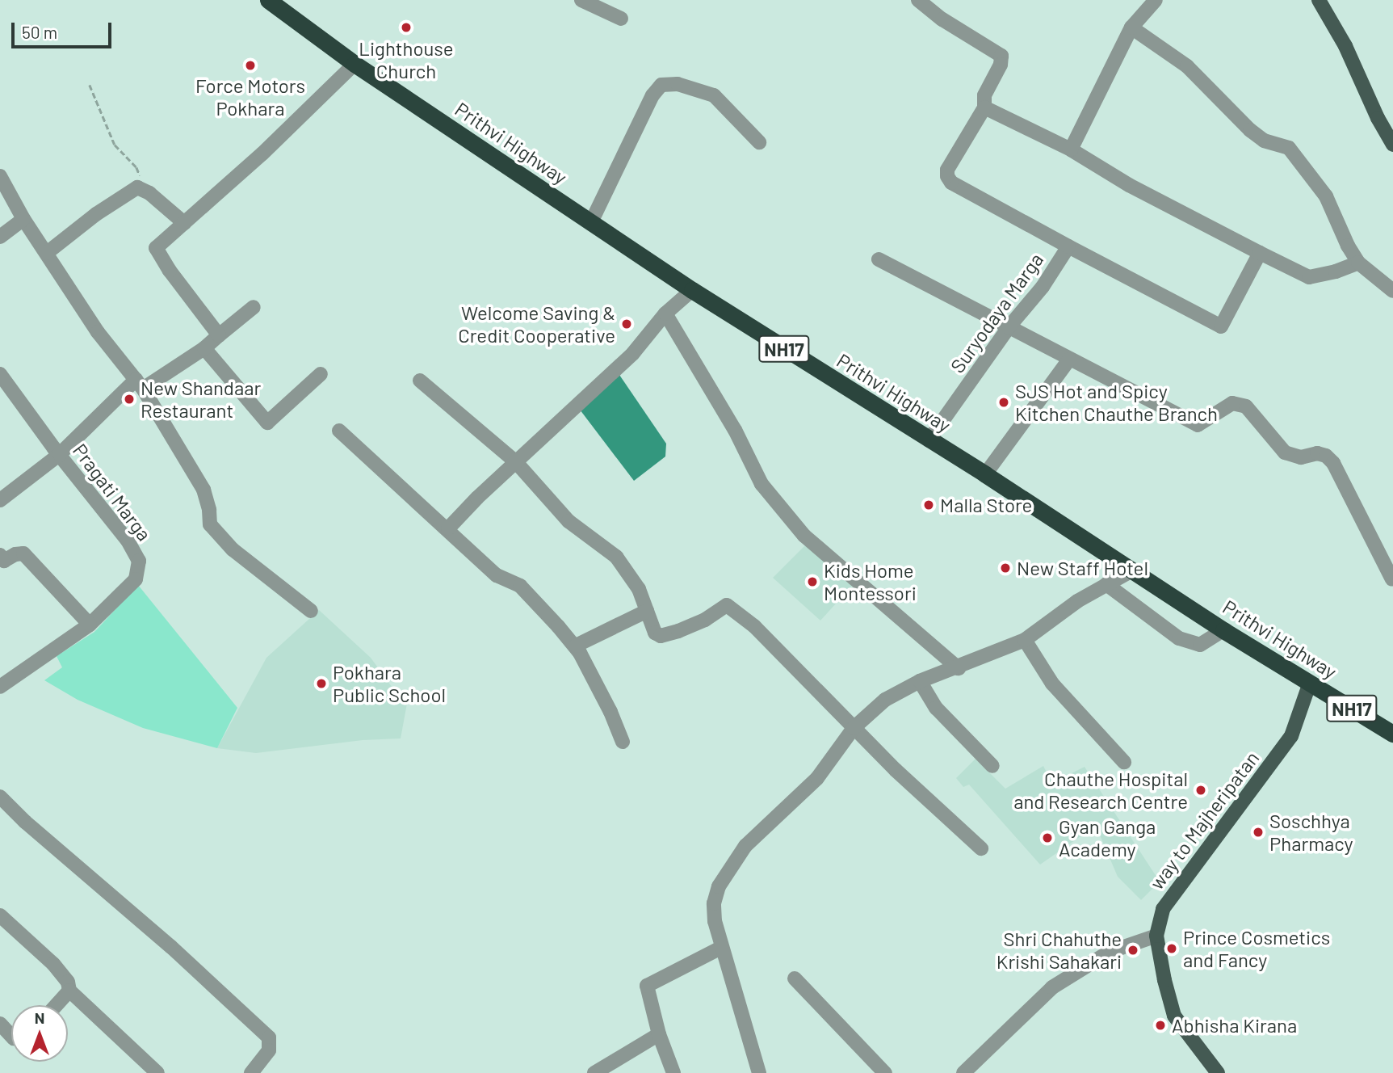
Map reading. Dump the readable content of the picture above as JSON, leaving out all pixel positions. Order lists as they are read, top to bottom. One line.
{"streets":{"highway":["Prithvi Highway","NH17"],"main road":["way to Majheripatan"],"street":["Suryodaya Marga","Pragati Marga"]},"crossings":[["Prithvi Highway","Suryodaya Marga"],["Prithvi Highway","way to Majheripatan"]],"places":["Lighthouse Church","Force Motors Pokhara","Welcome Saving & Credit Cooperative","New Shandaar Restaurant","SJS Hot and Spicy Kitchen Chauthe Branch","Malla Store","New Staff Hotel","Kids Home Montessori","Pokhara Public School","Chauthe Hospital and Research Centre","Soschhya Pharmacy","Gyan Ganga Academy","Prince Cosmetics and Fancy","Shri Chahuthe Krishi Sahakari","Abhisha Kirana"],"scale_bar":"50 m","north":"top"}
